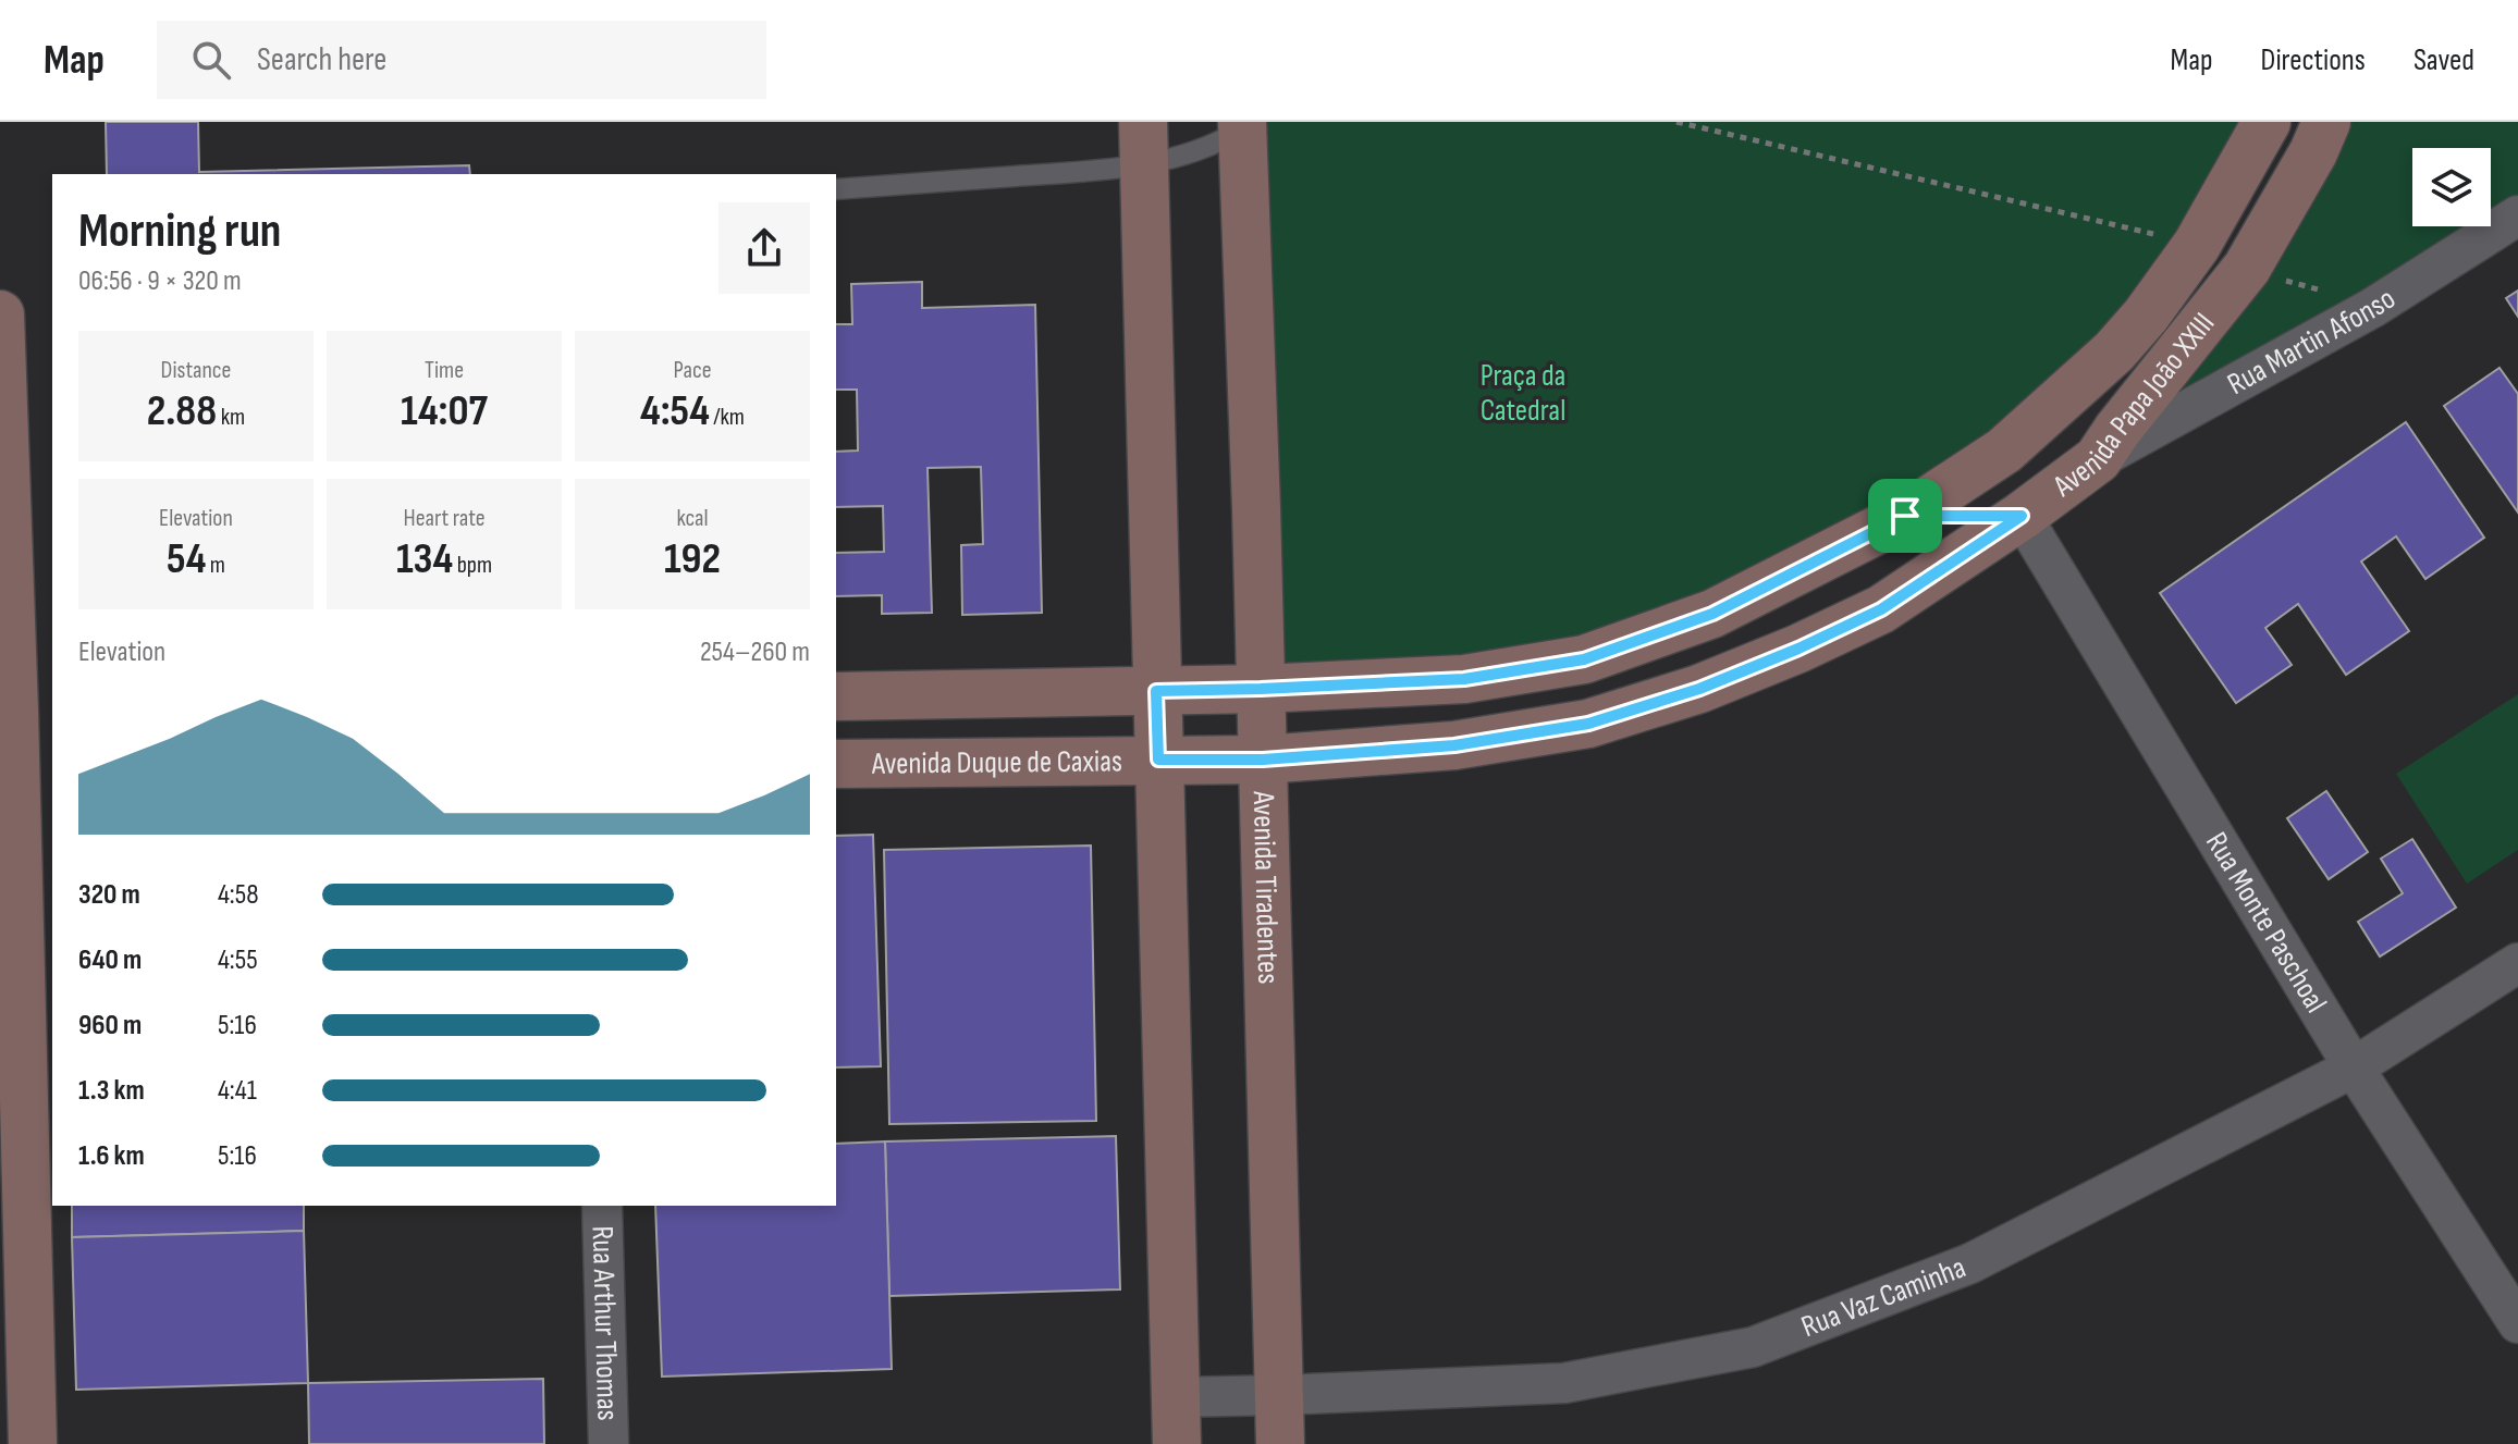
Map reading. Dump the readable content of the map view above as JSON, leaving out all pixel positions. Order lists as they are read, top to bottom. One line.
{"streets":{"main road":["Avenida Papa João XXIII","Avenida Duque de Caxias","Avenida Tiradentes"],"street":["Rua Martin Afonso","Rua Monte Paschoal","Rua Vaz Caminha","Rua Arthur Thomas"]},"crossings":[["Rua Martin Afonso","Avenida Papa João XXIII"],["Avenida Papa João XXIII","Avenida Duque de Caxias"],["Avenida Papa João XXIII","Avenida Tiradentes"],["Avenida Papa João XXIII","Rua Monte Paschoal"],["Avenida Duque de Caxias","Avenida Tiradentes"],["Avenida Tiradentes","Rua Vaz Caminha"],["Rua Monte Paschoal","Rua Vaz Caminha"]],"parks":["Praça da Catedral"],"page":{"header":"Map","search":"Search here","nav":["Map","Directions","Saved"],"heading":["Morning run","06:56 · 9 × 320 m"],"stats":[["Distance","2.88 km"],["Time","14:07"],["Pace","4:54 /km"],["Elevation","54 m"],["Heart rate","134 bpm"],["kcal","192"]],"chart":["Elevation","254–260 m"],"list":[{"name":"320 m","note":"4:58"},{"name":"640 m","note":"4:55"},{"name":"960 m","note":"5:16"},{"name":"1.3 km","note":"4:41"},{"name":"1.6 km","note":"5:16"}]}}
